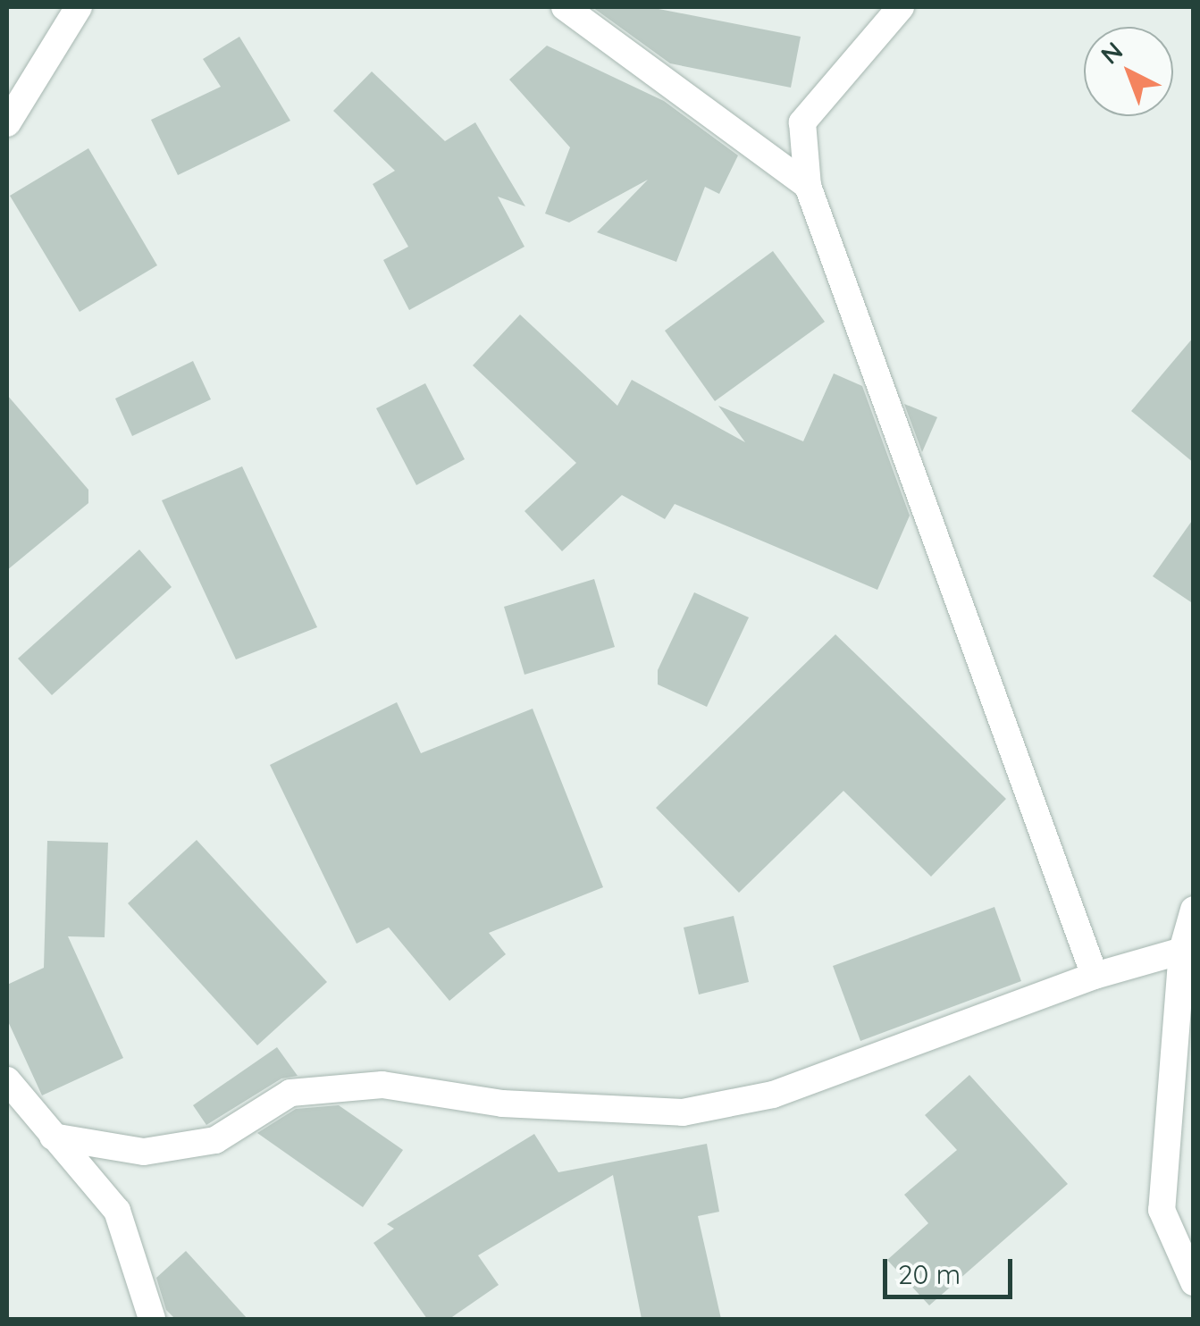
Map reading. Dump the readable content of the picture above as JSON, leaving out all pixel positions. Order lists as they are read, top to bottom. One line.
{"scale_bar":"20 m","north":"top left"}
